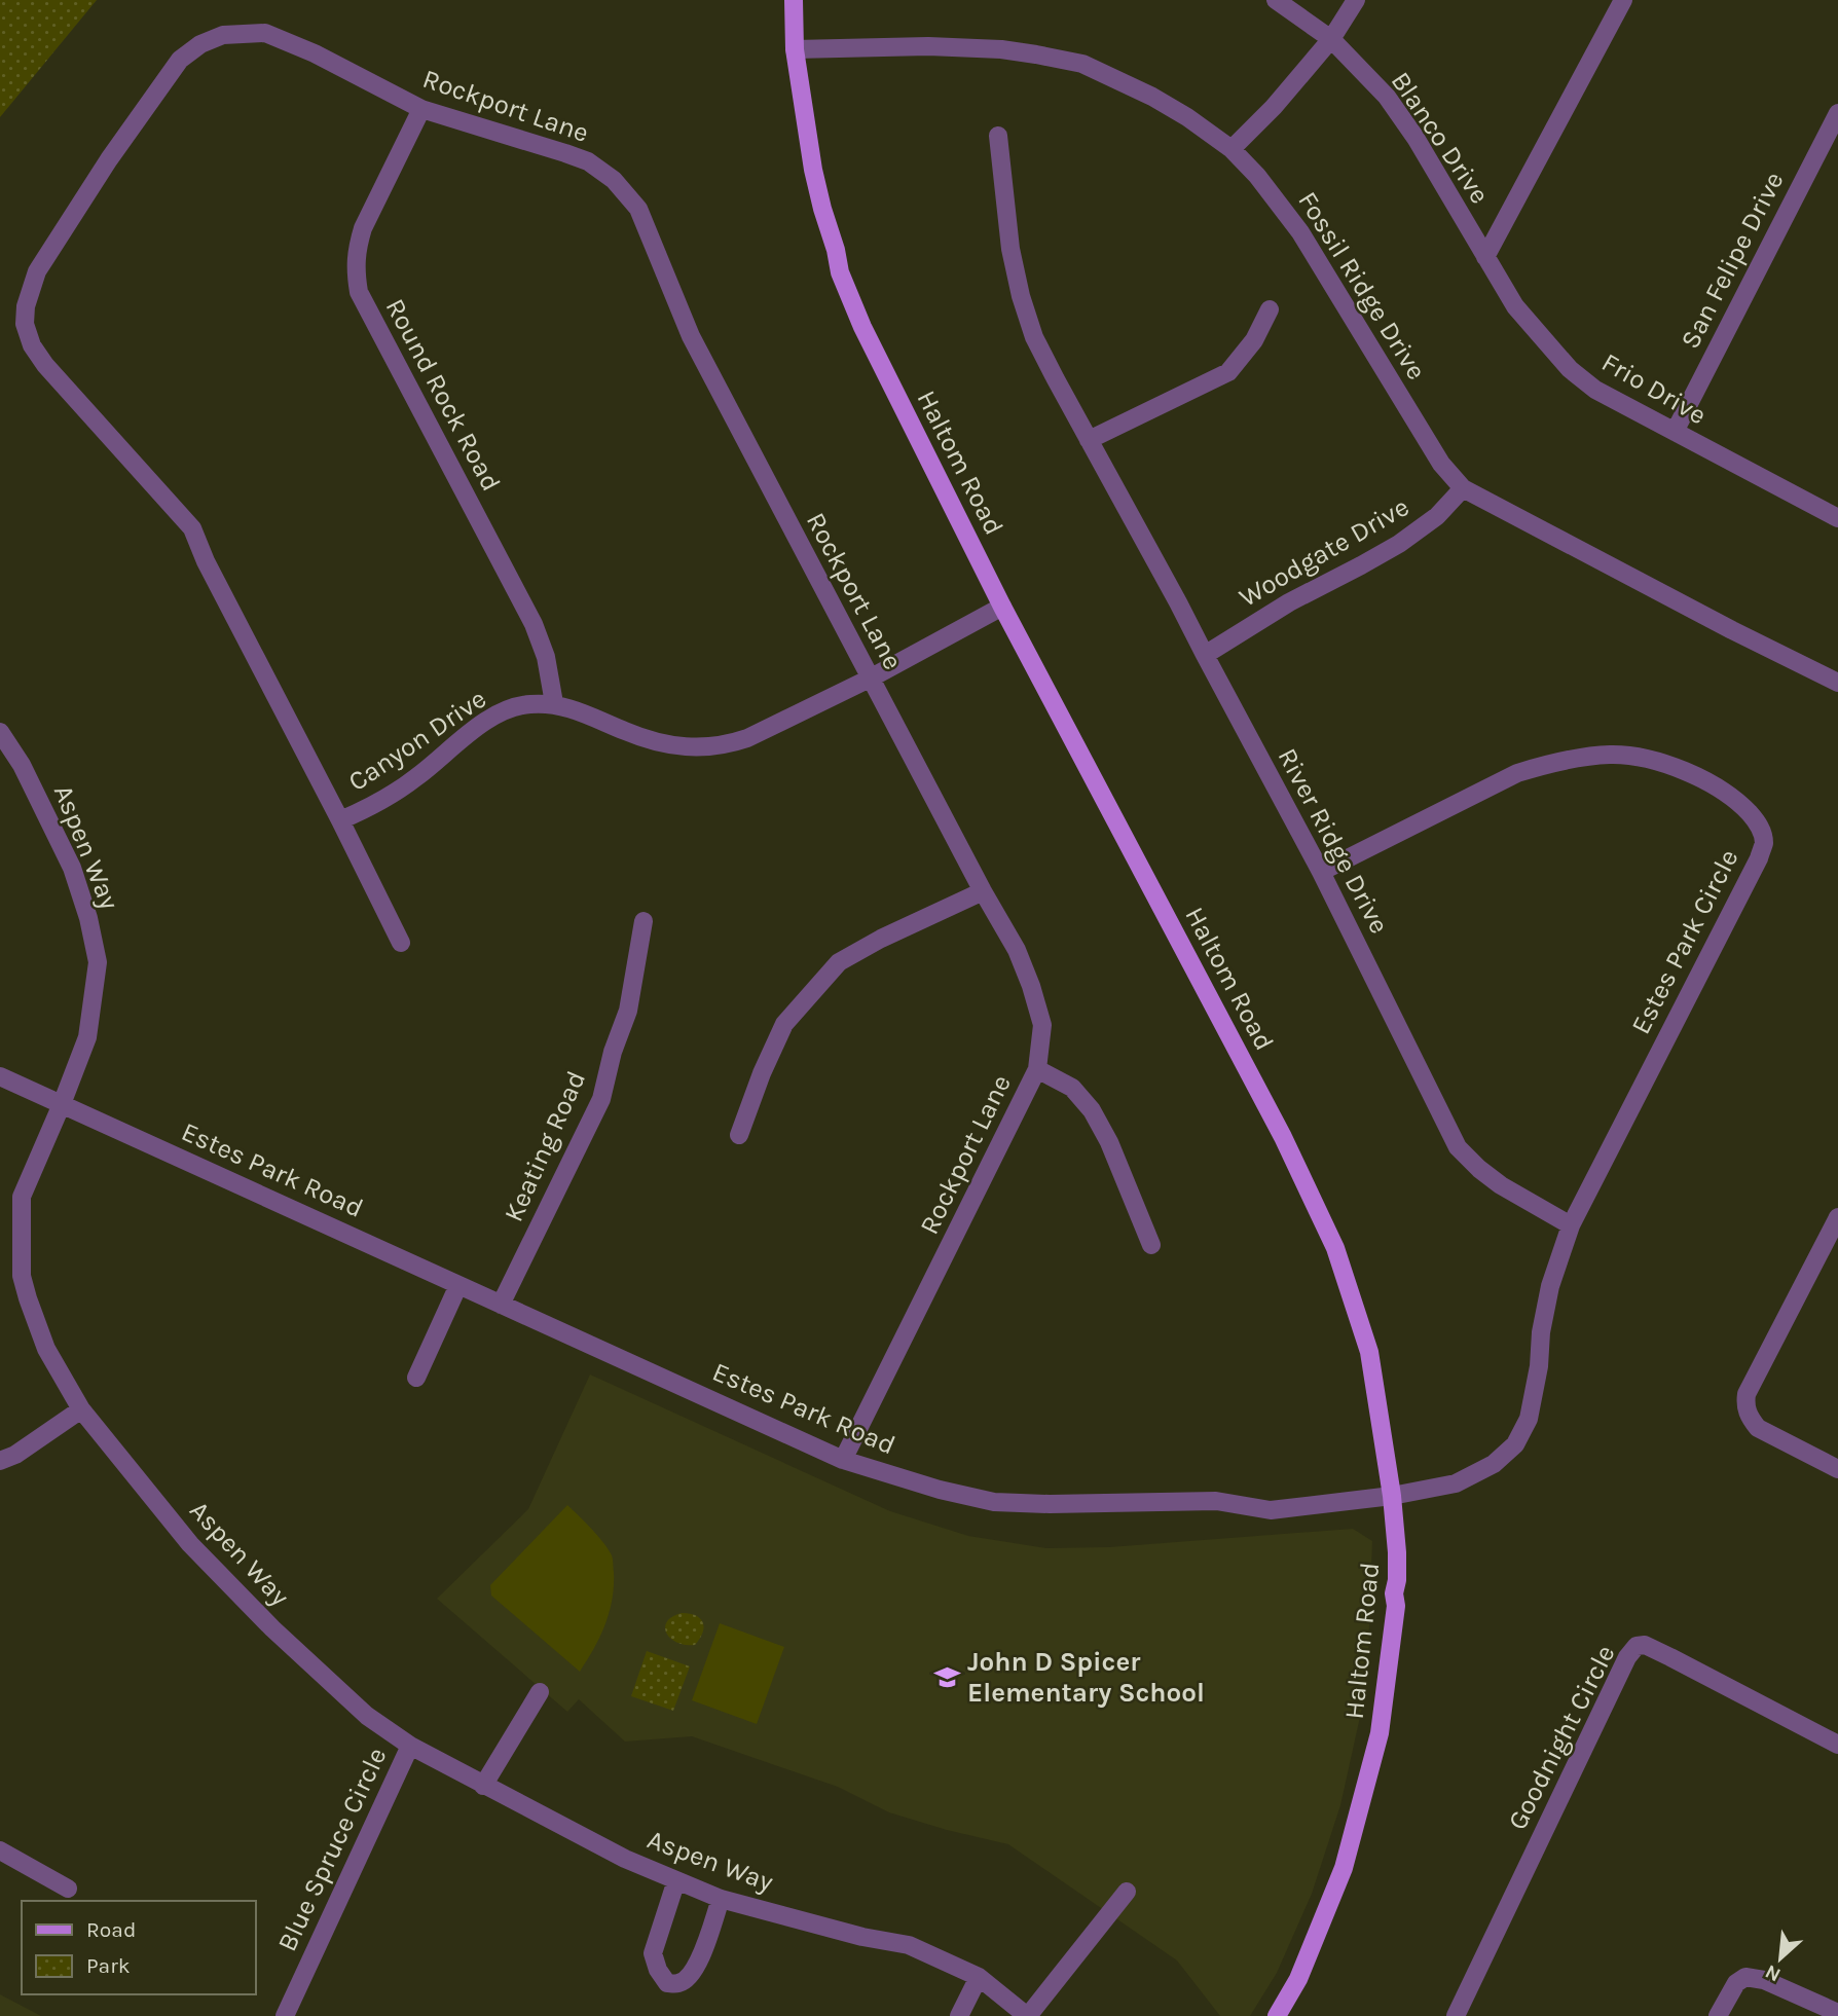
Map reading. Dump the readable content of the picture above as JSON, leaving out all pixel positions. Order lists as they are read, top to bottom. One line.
{"streets":{"main road":["Haltom Road"],"street":["Rockport Lane","Blanco Drive","San Felipe Drive","Fossil Ridge Drive","Frio Drive","Round Rock Road","Woodgate Drive","Canyon Drive","River Ridge Drive","Aspen Way","Estes Park Circle","Keating Road","Estes Park Road","Goodnight Circle","Blue Spruce Circle"]},"crossings":[["Rockport Lane","Round Rock Road"],["Rockport Lane","Canyon Drive"],["Rockport Lane","Estes Park Road"],["Blanco Drive","Frio Drive"],["San Felipe Drive","Frio Drive"],["Fossil Ridge Drive","Haltom Road"],["Fossil Ridge Drive","Woodgate Drive"],["Round Rock Road","Canyon Drive"],["Haltom Road","Canyon Drive"],["Haltom Road","Estes Park Road"],["Woodgate Drive","River Ridge Drive"],["River Ridge Drive","Estes Park Circle"],["Aspen Way","Estes Park Road"],["Aspen Way","Blue Spruce Circle"],["Estes Park Circle","Estes Park Road"],["Keating Road","Estes Park Road"]],"places":{"school or university":["John D Spicer Elementary School"]},"legend":["Road","Park"],"north":"bottom left"}
